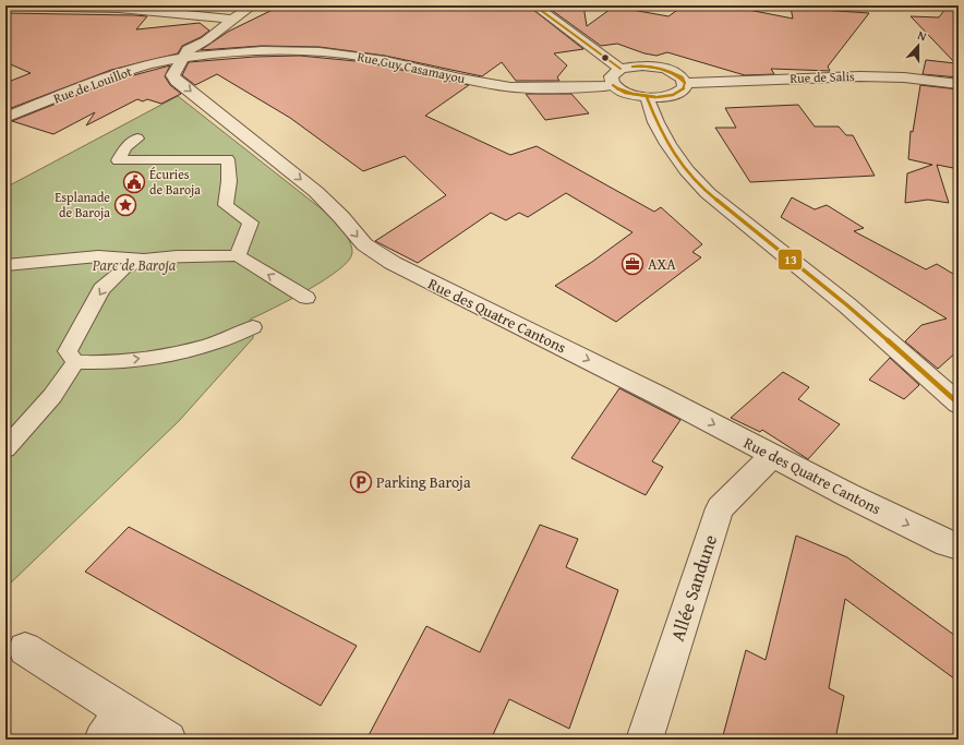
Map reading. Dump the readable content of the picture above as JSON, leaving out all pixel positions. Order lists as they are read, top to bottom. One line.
{"streets":{"street":["Rue Guy Casamayou","Rue de Salis","Rue de Louillot","Rue des Quatre Cantons","Allée Sandune"]},"crossings":[["Rue Guy Casamayou","Rue de Louillot"],["Rue Guy Casamayou","Rue des Quatre Cantons"],["Rue de Louillot","Rue des Quatre Cantons"],["Rue des Quatre Cantons","Allée Sandune"]],"parks":["Parc de Baroja"],"places":{"public building":["Écuries de Baroja"],"place":["Esplanade de Baroja"],"office":["AXA"],"parking":["Parking Baroja"]},"lines":["transit line 13"],"north":"top"}
